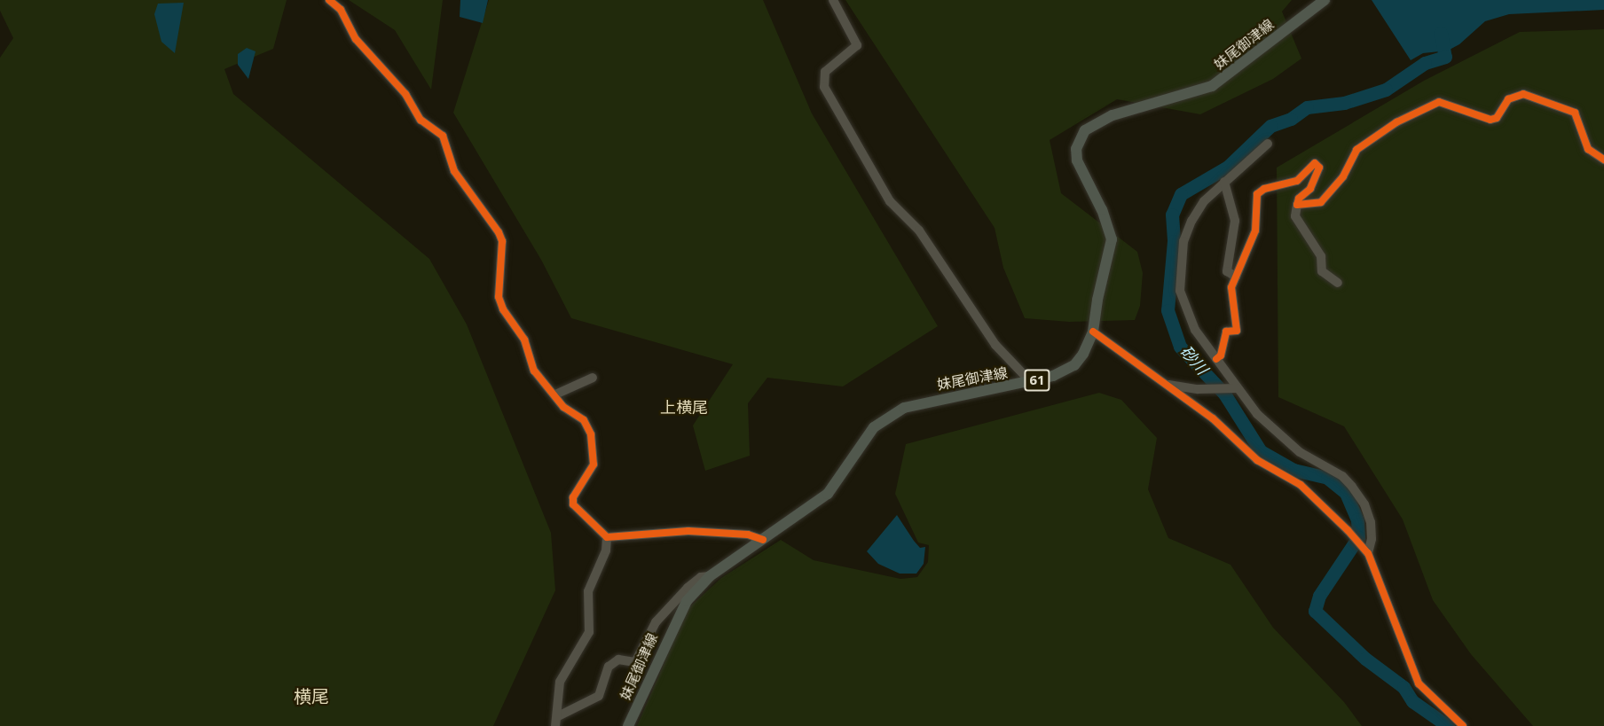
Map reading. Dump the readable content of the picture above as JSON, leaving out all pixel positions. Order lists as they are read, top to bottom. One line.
{"streets":{"main road":["妹尾御津線","61"]},"districts":["上横尾","横尾"],"water":["砂川"]}
